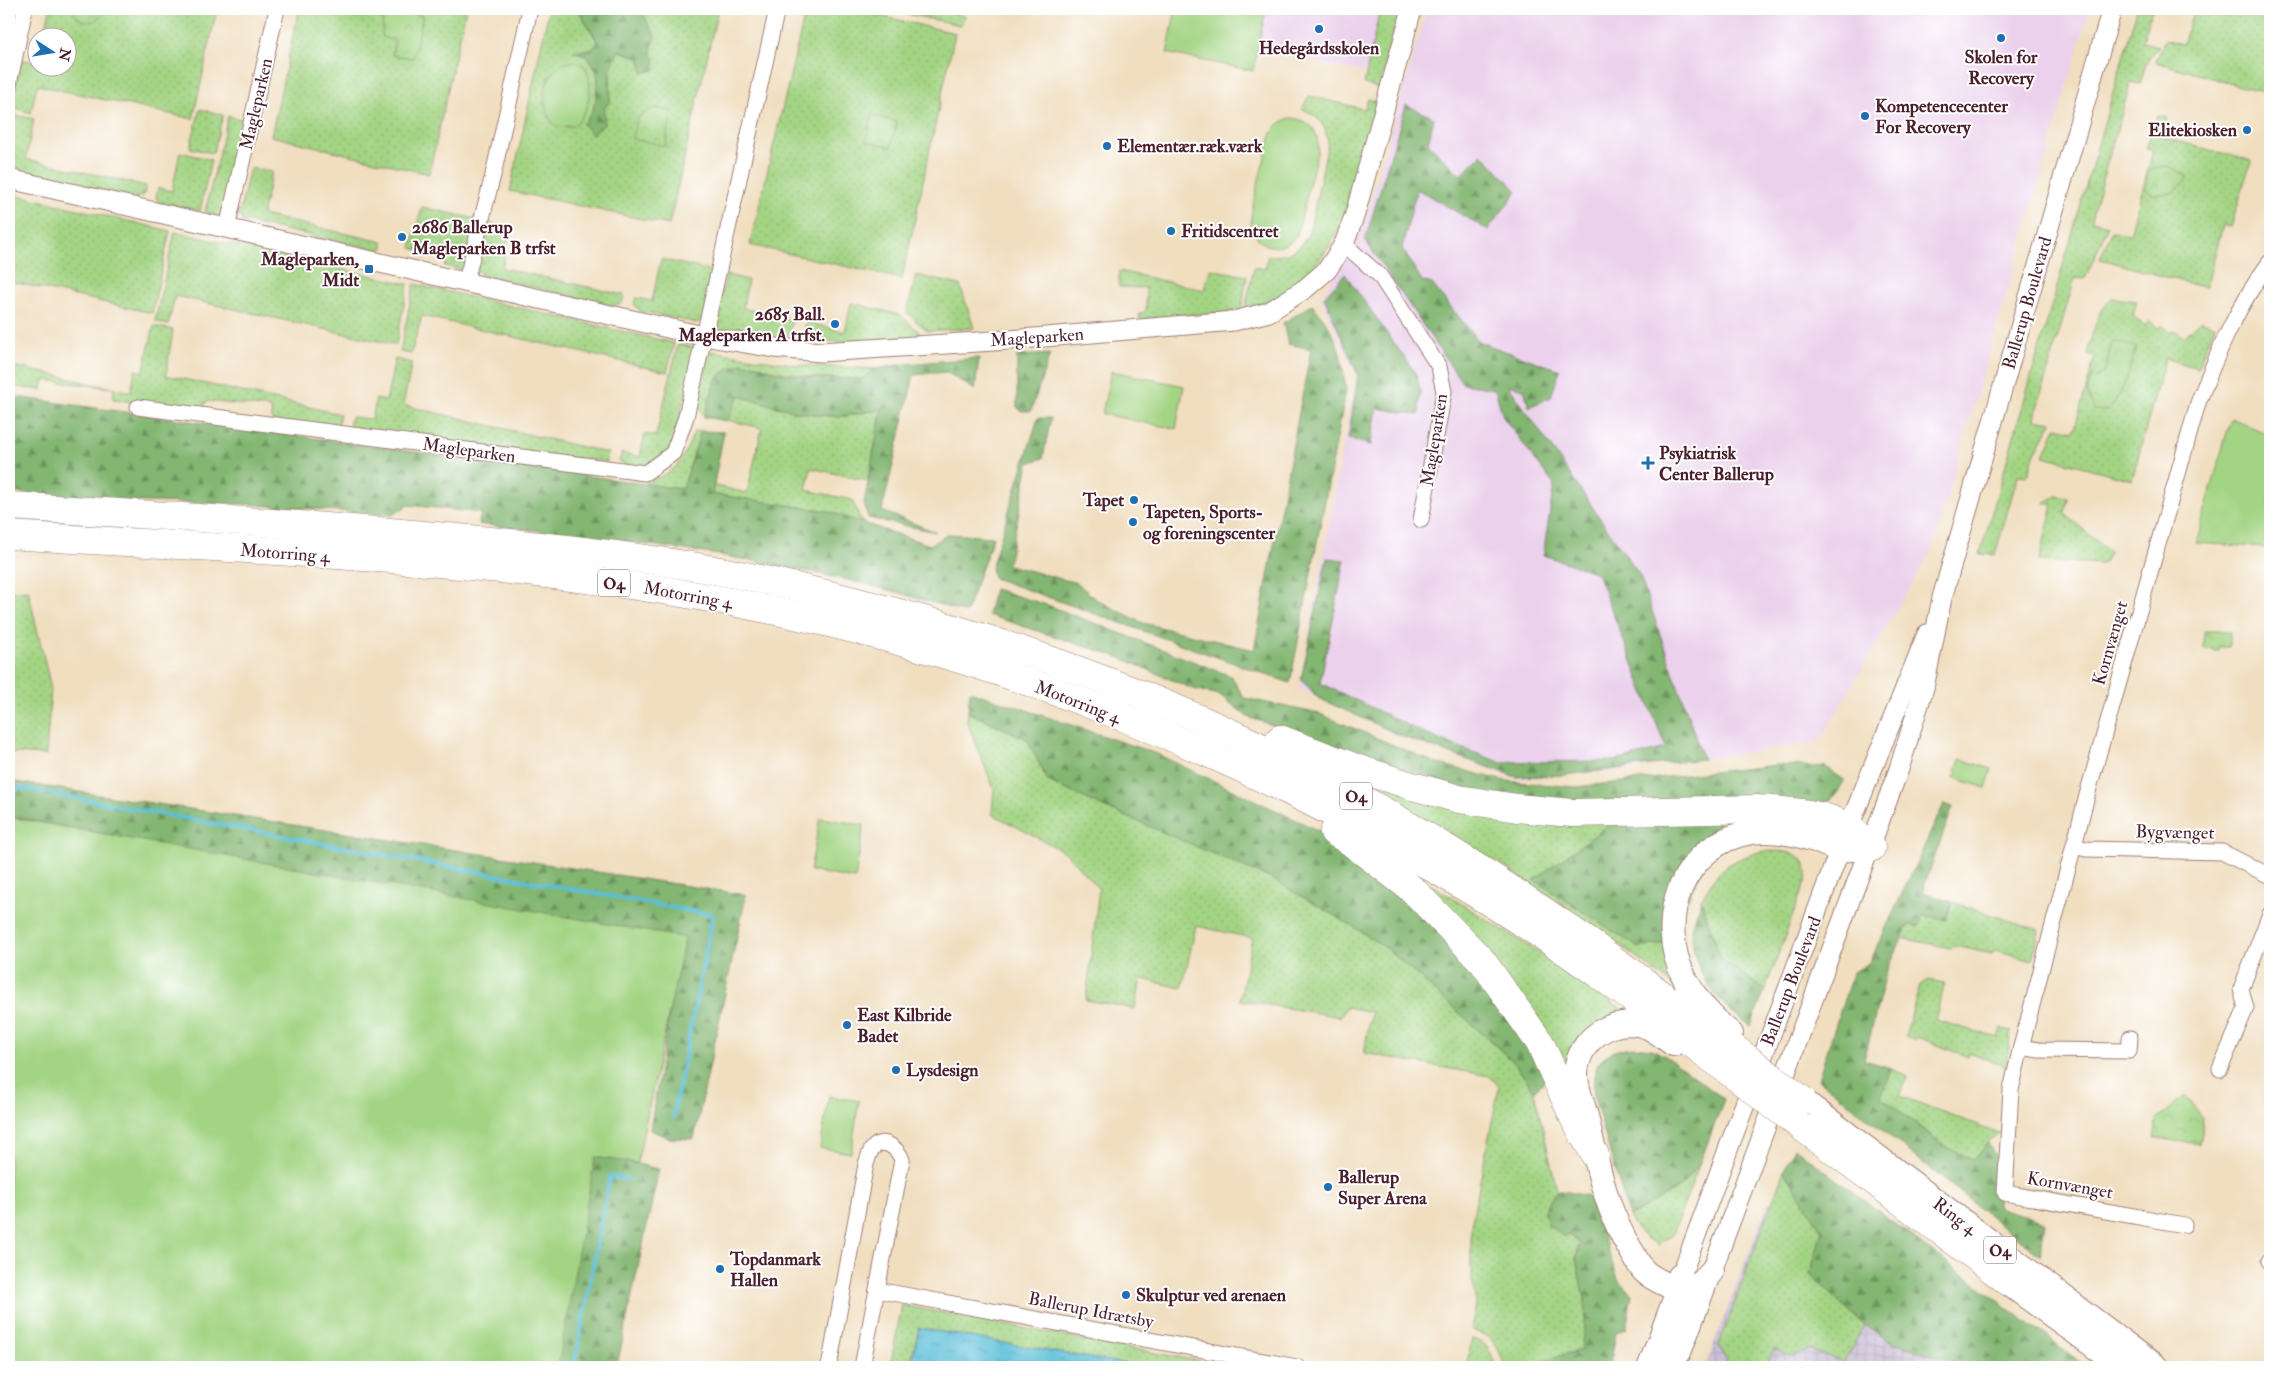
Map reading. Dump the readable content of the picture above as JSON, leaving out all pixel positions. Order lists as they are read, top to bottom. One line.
{"streets":{"highway":["Motorring 4","O4"],"main road":["Ring 4"],"street":["Magleparken","Ballerup Boulevard","Kornvænget","Bygvænget","Ballerup Idrætsby"]},"crossings":[["Motorring 4","O4"],["O4","Ring 4"],["Kornvænget","Bygvænget"]],"places":{"other":["Hedegårdsskolen","Skolen for Recovery","Kompetencecenter For Recovery","Elitekiosken","Elementær.ræk.værk","Fritidscentret","2686 Ballerup Magleparken B trfst","2685 Ball. Magleparken A trfst.","Tapet","Tapeten, Sports- og foreningscenter","East Kilbride Badet","Lysdesign","Ballerup Super Arena","Topdanmark Hallen","Skulptur ved arenaen"],"transit":["Magleparken, Midt"],"health":["Psykiatrisk Center Ballerup"]},"north":"right"}
